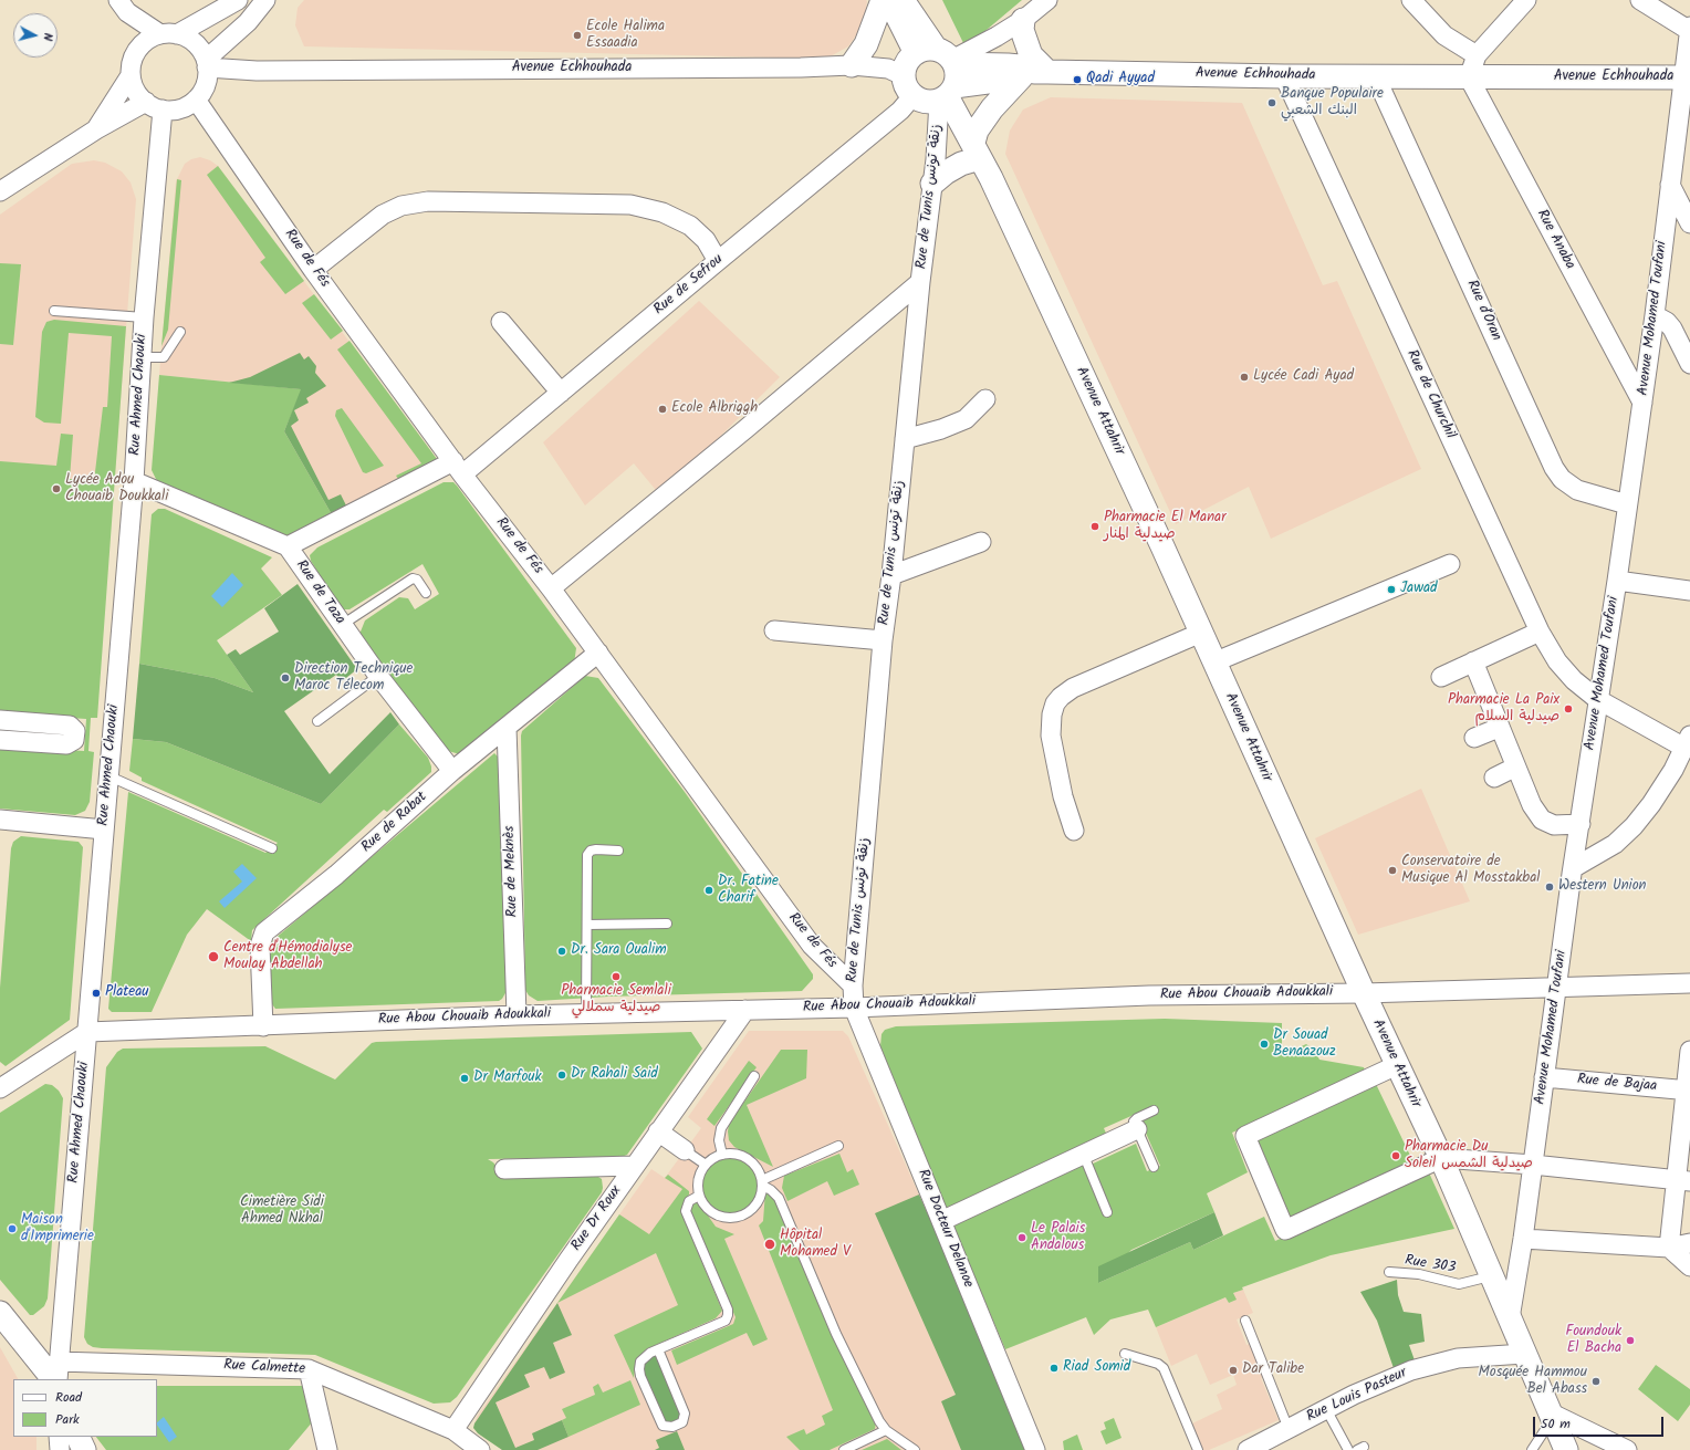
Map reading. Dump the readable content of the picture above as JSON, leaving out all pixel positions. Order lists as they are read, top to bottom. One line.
{"streets":{"street":["Avenue Echhouhada","Rue de Tunis زنقة تونس","Rue Anaba","Rue de Fés","Rue de Sefrou","Rue d'Oran","Avenue Mohamed Toufani","Rue Ahmed Chaouki","Rue de Churchil","Avenue Attahrir","Rue de Taza","Rue de Rabat","Rue de Meknès","Rue Abou Chouaib Adoukkali","Rue de Bajaa","Rue Dr Roux","Rue Docteur Delanoe","Rue Calmette","Rue Louis Pasteur"],"lane":["Rue 303"]},"crossings":[["Avenue Echhouhada","Rue de Tunis زنقة تونس"],["Avenue Echhouhada","Rue Anaba"],["Avenue Echhouhada","Rue de Fés"],["Avenue Echhouhada","Rue de Sefrou"],["Avenue Echhouhada","Rue d'Oran"],["Avenue Echhouhada","Avenue Mohamed Toufani"],["Avenue Echhouhada","Rue Ahmed Chaouki"],["Avenue Echhouhada","Rue de Churchil"],["Avenue Echhouhada","Avenue Attahrir"],["Rue de Tunis زنقة تونس","Rue de Fés"],["Rue de Tunis زنقة تونس","Rue de Sefrou"],["Rue de Tunis زنقة تونس","Avenue Attahrir"],["Rue de Tunis زنقة تونس","Rue Abou Chouaib Adoukkali"],["Rue de Tunis زنقة تونس","Rue Docteur Delanoe"],["Rue Anaba","Avenue Mohamed Toufani"],["Rue de Fés","Rue de Sefrou"],["Rue de Fés","Rue Ahmed Chaouki"],["Rue de Fés","Rue de Rabat"],["Rue de Sefrou","Avenue Attahrir"],["Rue de Sefrou","Rue de Taza"],["Rue d'Oran","Avenue Mohamed Toufani"],["Avenue Mohamed Toufani","Rue de Churchil"],["Avenue Mohamed Toufani","Avenue Attahrir"],["Avenue Mohamed Toufani","Rue Abou Chouaib Adoukkali"],["Avenue Mohamed Toufani","Rue de Bajaa"],["Rue Ahmed Chaouki","Rue de Taza"],["Rue Ahmed Chaouki","Rue Abou Chouaib Adoukkali"],["Rue Ahmed Chaouki","Rue Calmette"],["Avenue Attahrir","Rue Abou Chouaib Adoukkali"],["Avenue Attahrir","Rue 303"],["Avenue Attahrir","Rue Louis Pasteur"],["Rue de Taza","Rue de Rabat"],["Rue de Rabat","Rue de Meknès"],["Rue de Rabat","Rue Abou Chouaib Adoukkali"],["Rue de Meknès","Rue Abou Chouaib Adoukkali"],["Rue Abou Chouaib Adoukkali","Rue Dr Roux"],["Rue Abou Chouaib Adoukkali","Rue Docteur Delanoe"],["Rue Dr Roux","Rue Calmette"]],"parks":["Cimetière Sidi Ahmed Nkhal"],"places":["Ecole Halima Essaadia","Qadi Ayyad","Banque Populaire البنك الشعبي","Lycée Cadi Ayad","Ecole Albriggh","Lycée Adou Chouaib Doukkali","Pharmacie El Manar صيدلية المنار","Jawad","Direction Technique Maroc Télecom","Pharmacie La Paix صيدلية السلام","Conservatoire de Musique Al Mosstakbal","Western Union","Dr. Fatine Charif","Dr. Sara Oualim","Centre d'Hémodialyse Moulay Abdellah","Pharmacie Semlali صيدلية سملالي","Plateau","Dr Souad Benaazouz","Dr Rahali Said","Dr Marfouk","Pharmacie Du Soleil صيدلية الشمس","Maison d'Imprimerie","Le Palais Andalous","Hôpital Mohamed V","Foundouk El Bacha","Riad Somid","Dar Talibe","Mosquée Hammou Bel Abass"],"legend":["Road","Park"],"scale_bar":"50 m","north":"right"}
